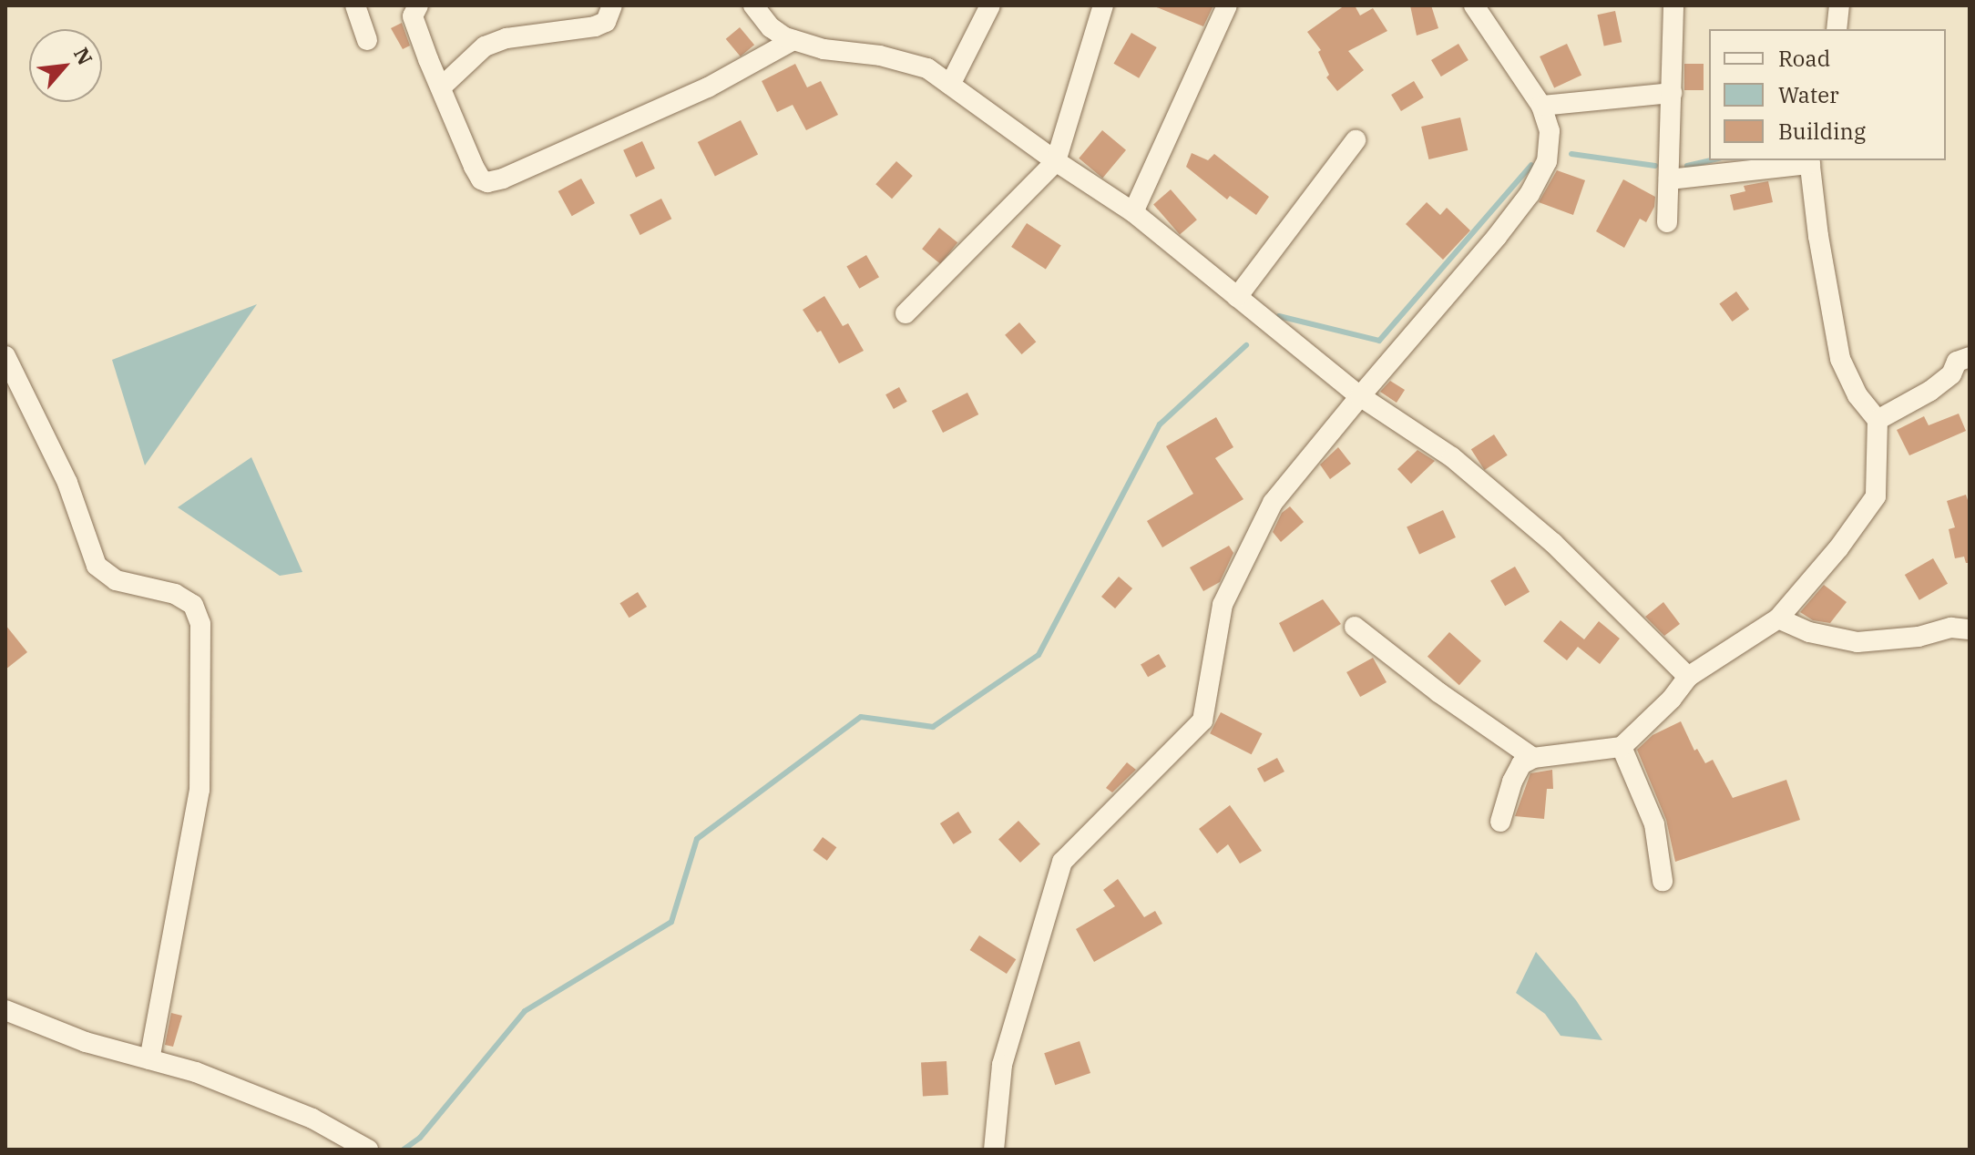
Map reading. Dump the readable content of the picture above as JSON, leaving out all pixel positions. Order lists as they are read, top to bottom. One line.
{"legend":["Road","Water","Building"],"north":"top right"}
